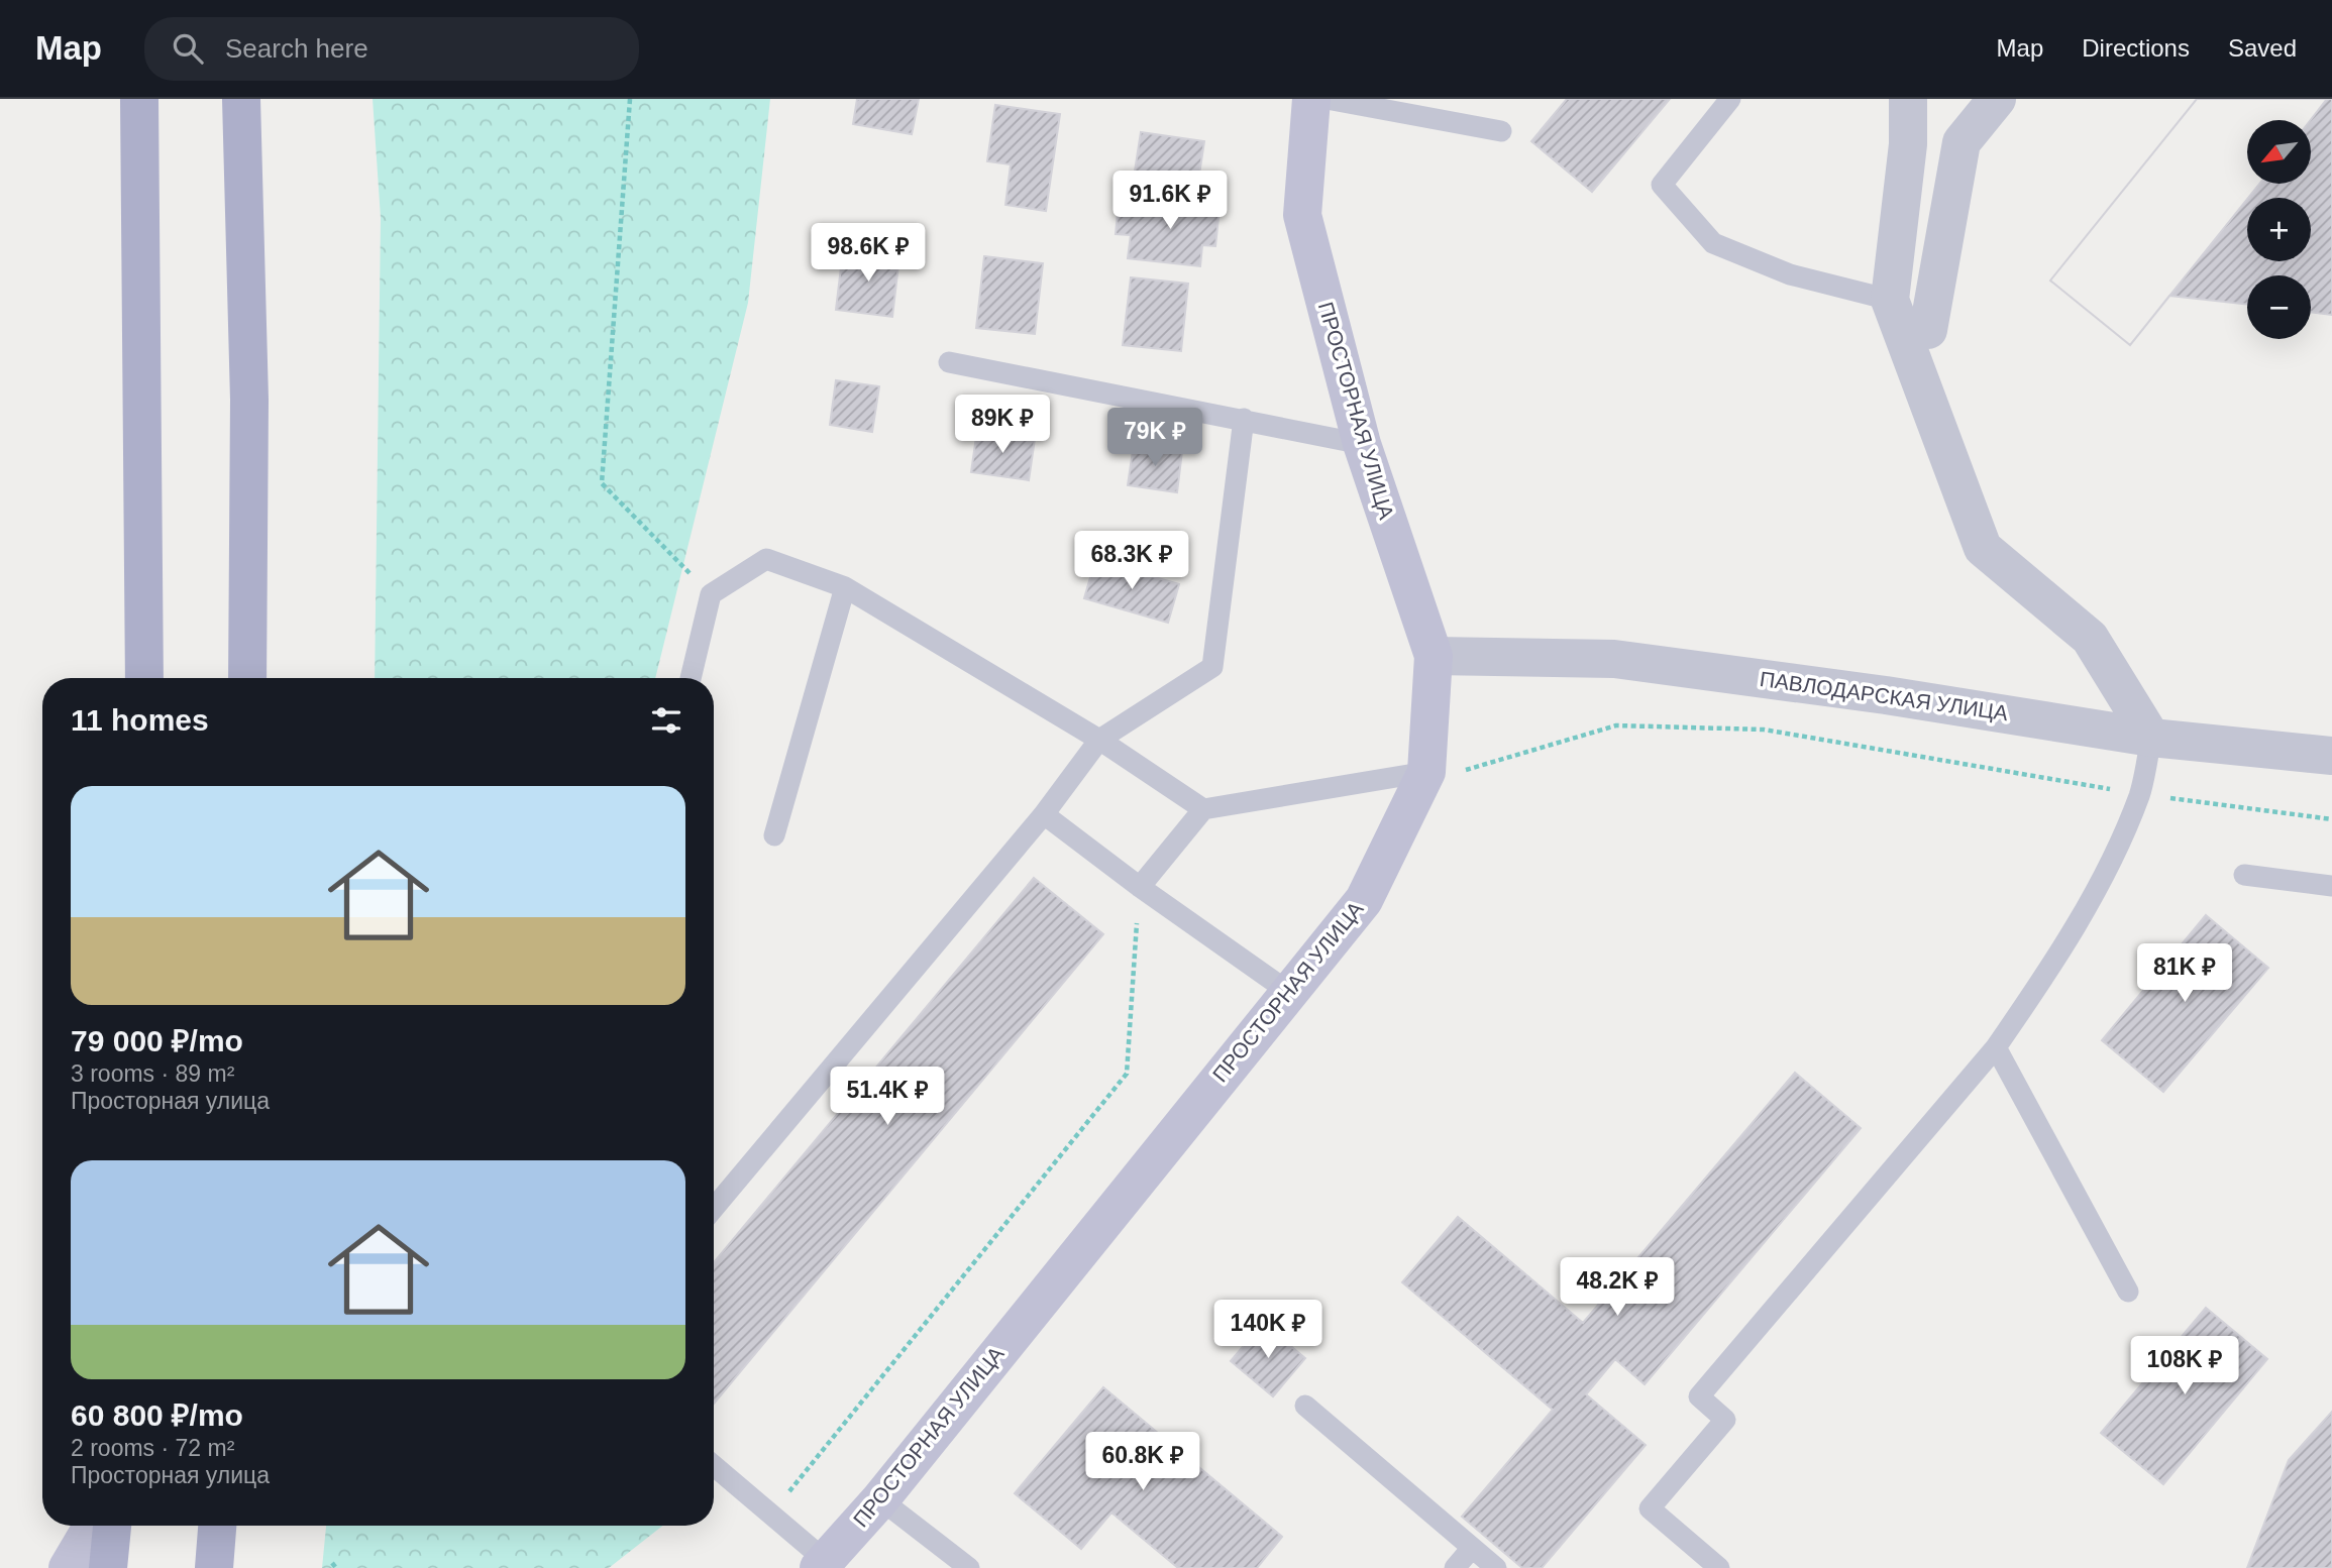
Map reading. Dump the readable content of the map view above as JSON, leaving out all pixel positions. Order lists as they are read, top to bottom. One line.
{"streets":{"street":["ПРОСТОРНАЯ УЛИЦА","ПАВЛОДАРСКАЯ УЛИЦА"]},"crossings":[["ПРОСТОРНАЯ УЛИЦА","ПАВЛОДАРСКАЯ УЛИЦА"]],"north":"bottom left","page":{"header":"Map","search":"Search here","nav":["Map","Directions","Saved"],"map_buttons":["+","−"],"price":["91.6K ₽","98.6K ₽","89K ₽","79K ₽","68.3K ₽","81K ₽","51.4K ₽","48.2K ₽","140K ₽","108K ₽","60.8K ₽"],"heading":"11 homes","list":[{"name":"79 000 ₽/mo","note":"3 rooms · 89 m² · Просторная улица"},{"name":"60 800 ₽/mo","note":"2 rooms · 72 m² · Просторная улица"}]}}
